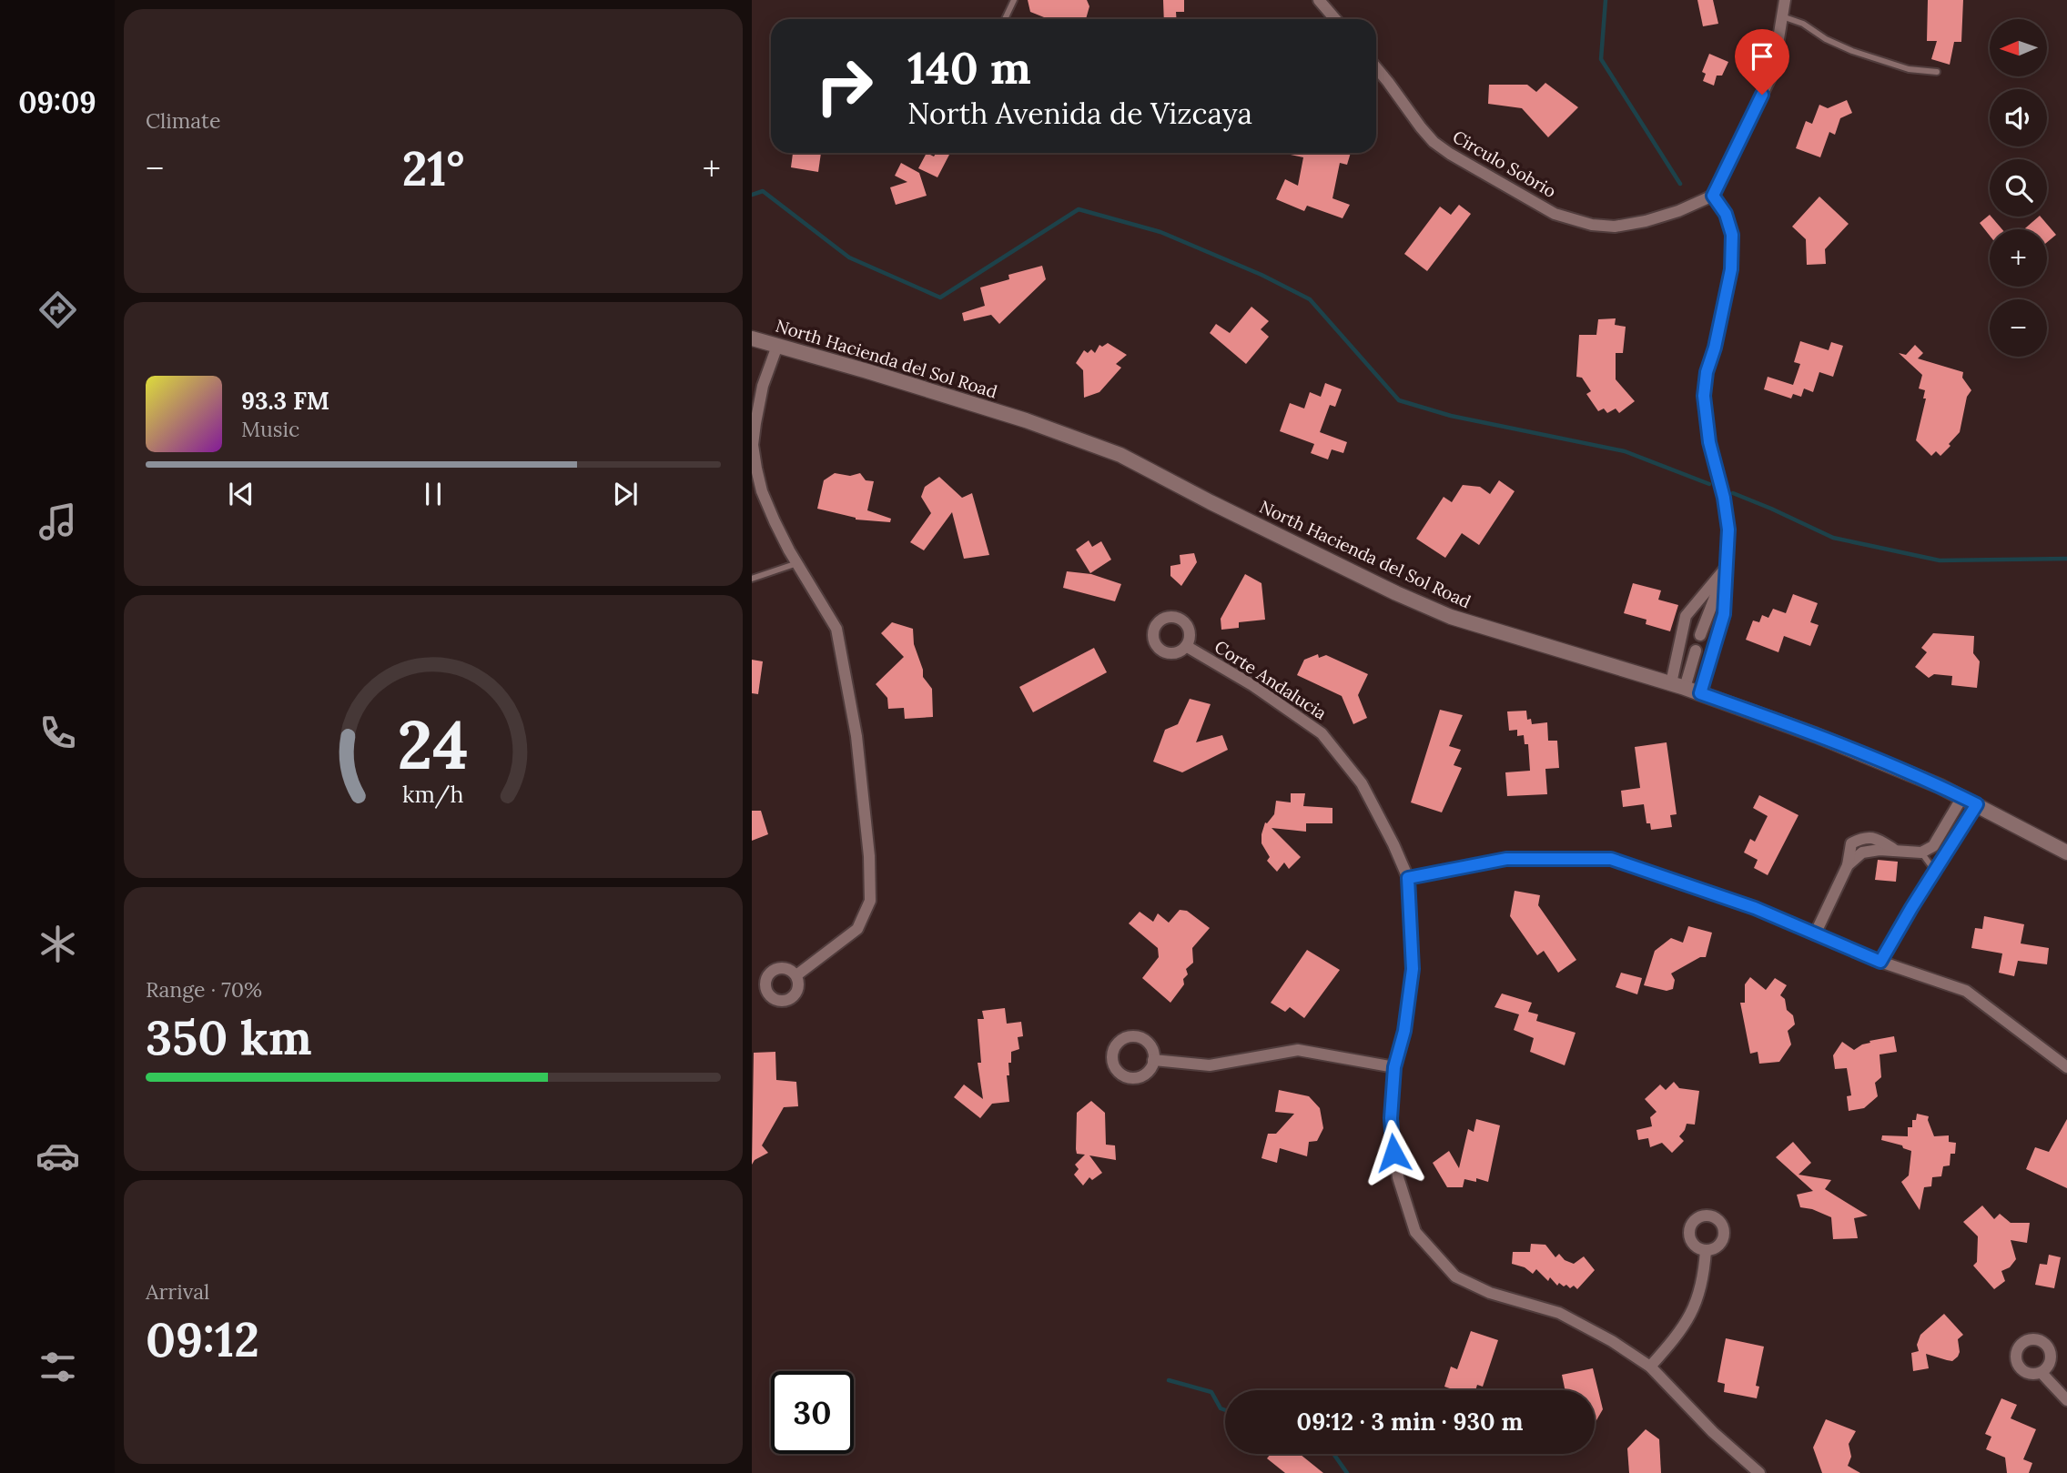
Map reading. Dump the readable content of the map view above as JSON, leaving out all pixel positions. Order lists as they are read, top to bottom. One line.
{"streets":{"street":["Circulo Sobrio","North Hacienda del Sol Road","Corte Andalucia"]},"north":"left","page":{"tabs":"09:09","tile":["Climate",["Range · 70%","350 km"],["Arrival","09:12"]],"map_buttons":["+","−"],"turn":["140 m","North Avenida de Vizcaya"],"heat":["−","21°","+"],"song":["93.3 FM","Music"],"limit":"30","trip":"09:12 · 3 min · 930 m","gauge":["24","km/h"]}}
